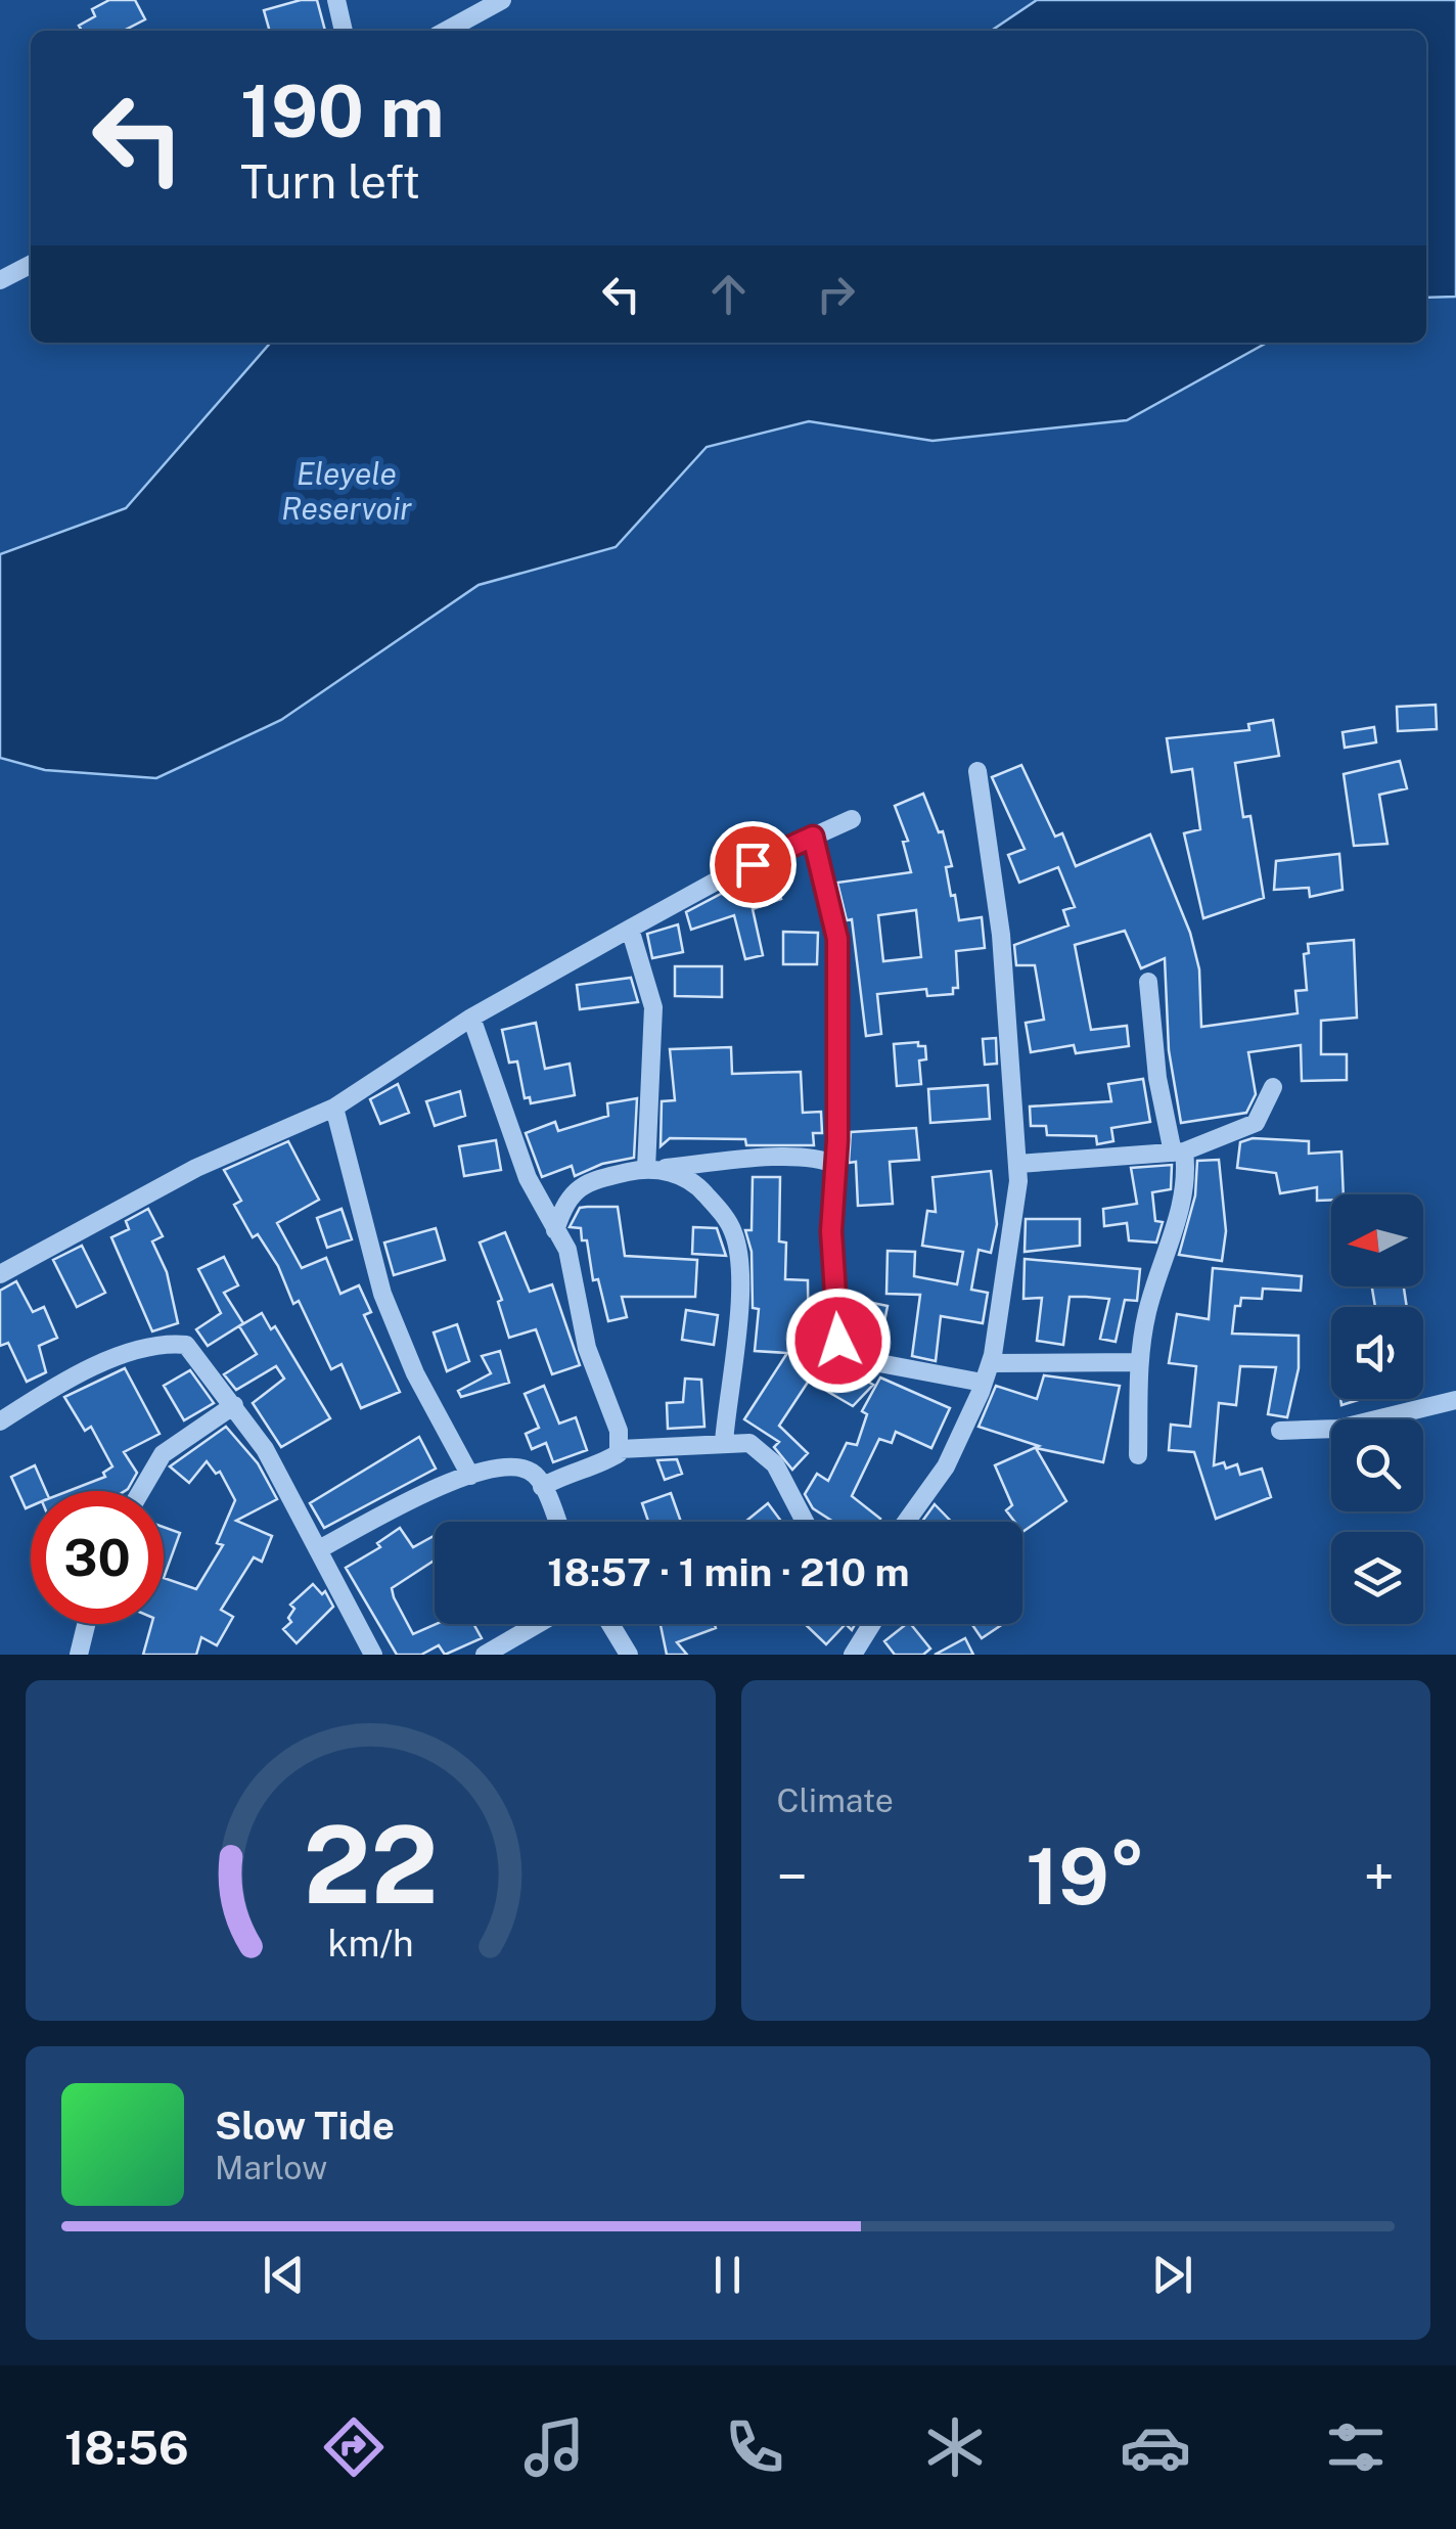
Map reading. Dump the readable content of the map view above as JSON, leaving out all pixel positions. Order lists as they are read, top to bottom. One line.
{"water":["Eleyele Reservoir"],"north":"left","page":{"turn":["190 m","Turn left"],"limit":"30","trip":"18:57 · 1 min · 210 m","tile":"Climate","heat":["−","19°","+"],"song":["Slow Tide","Marlow"],"tabs":"18:56","gauge":["22","km/h"]}}
